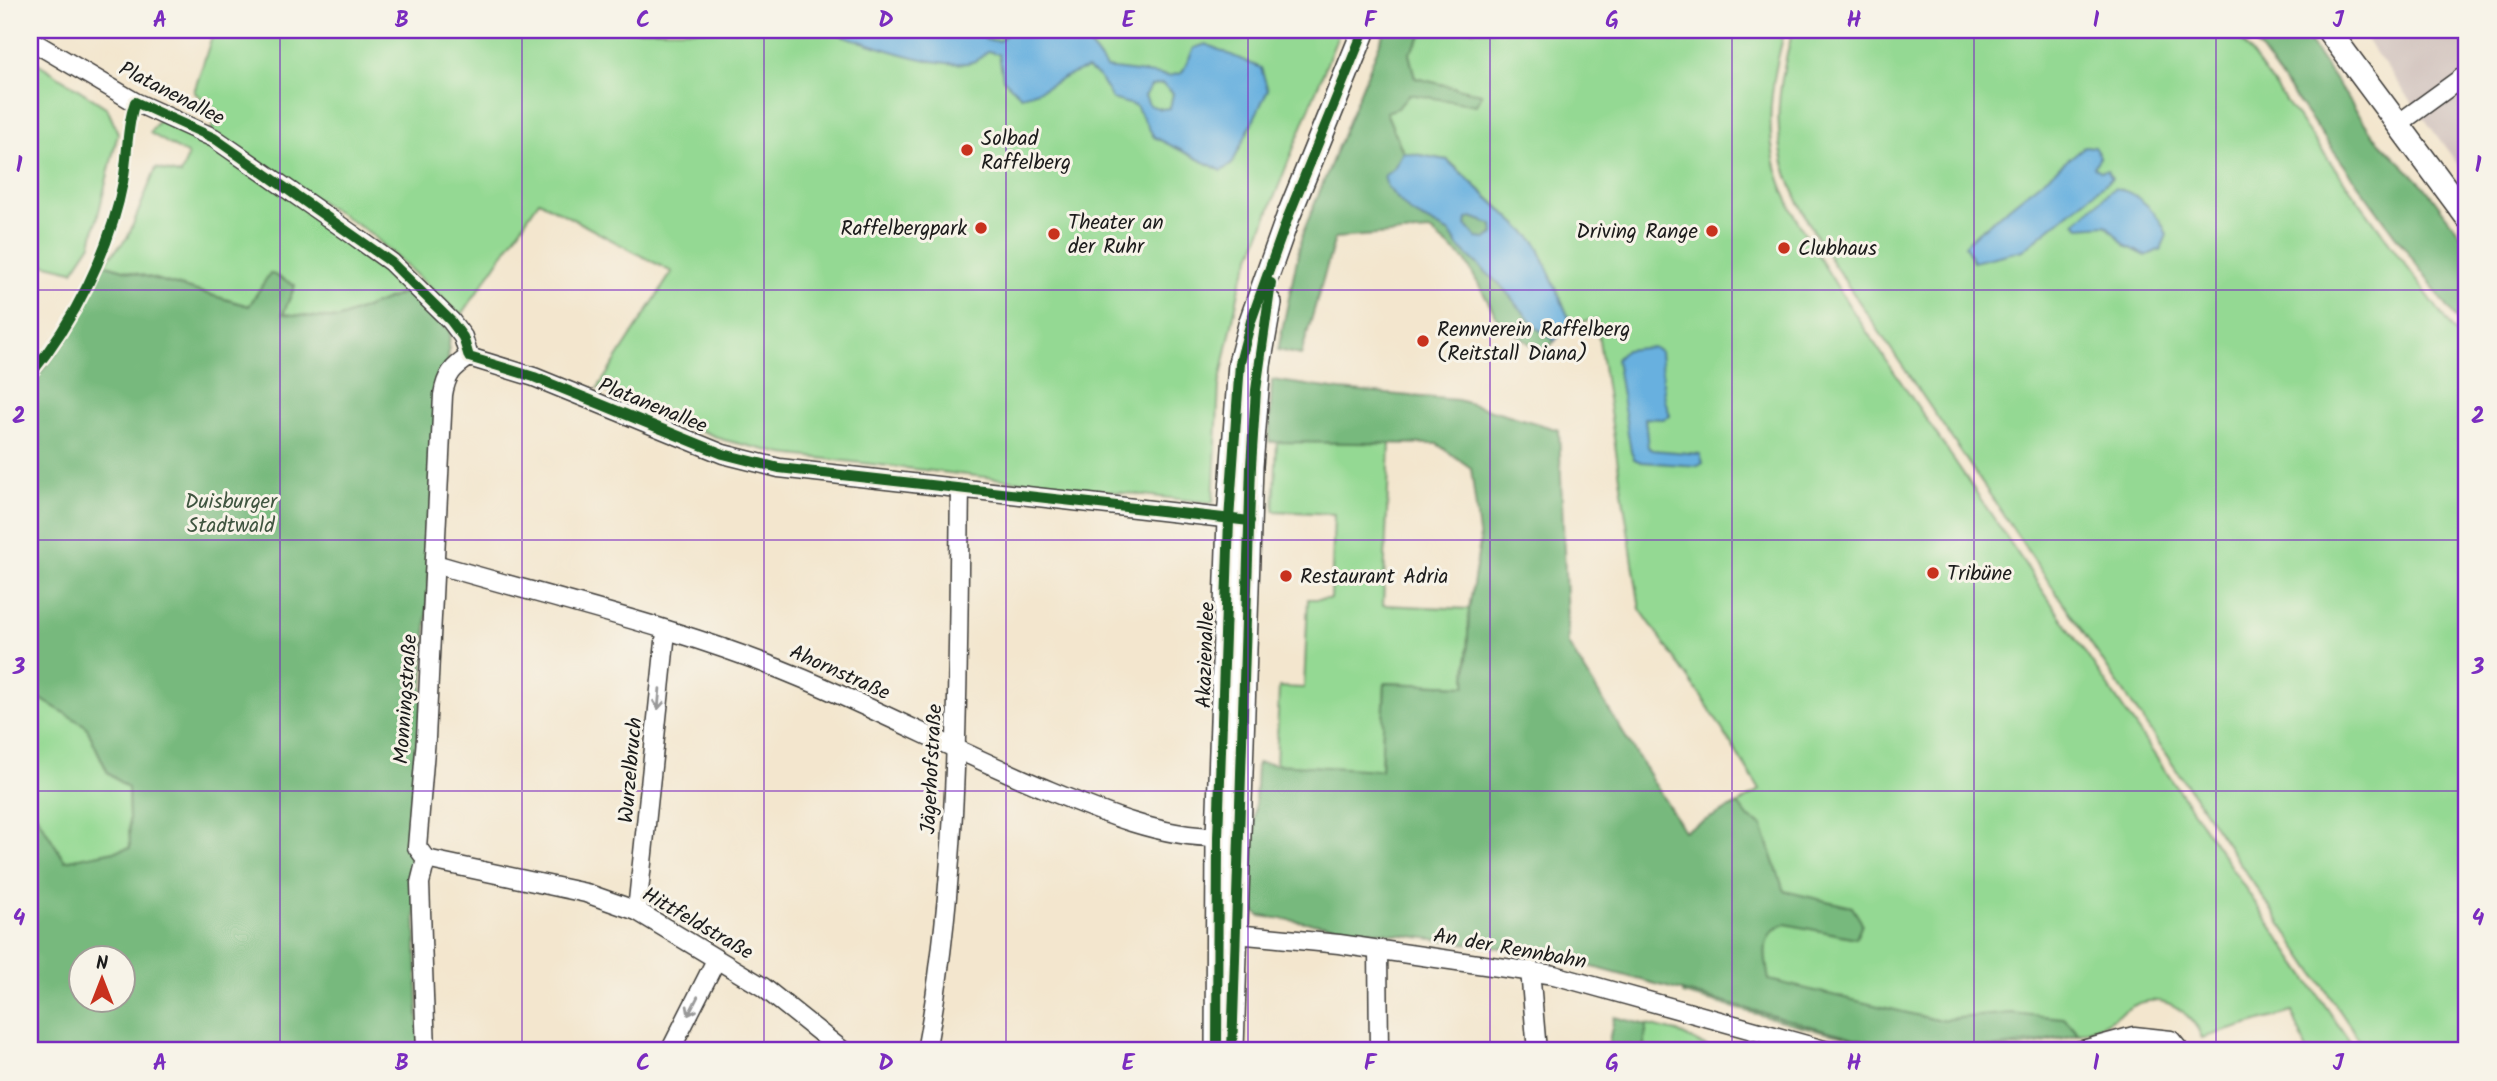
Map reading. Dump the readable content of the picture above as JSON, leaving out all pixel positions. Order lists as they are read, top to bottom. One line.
{"streets":{"main road":["Akazienallee"],"street":["Platanenallee","Ahornstraße","Monningstraße","Jägerhofstraße","Wurzelbruch","Hittfeldstraße","An der Rennbahn"]},"crossings":[["Platanenallee","Akazienallee"],["Platanenallee","Monningstraße"],["Platanenallee","Jägerhofstraße"],["Akazienallee","Ahornstraße"],["Akazienallee","An der Rennbahn"],["Ahornstraße","Monningstraße"],["Ahornstraße","Jägerhofstraße"],["Ahornstraße","Wurzelbruch"],["Monningstraße","Hittfeldstraße"],["Wurzelbruch","Hittfeldstraße"]],"one_way":["Wurzelbruch"],"parks":["Duisburger Stadtwald"],"places":["Solbad Raffelberg","Raffelbergpark","Driving Range","Theater an der Ruhr","Clubhaus","Rennverein Raffelberg (Reitstall Diana)","Tribüne","Restaurant Adria"],"north":"top","grid":{"columns":["A","B","C","D","E","F","G","H","I","J"],"rows":["1","2","3","4"]}}
